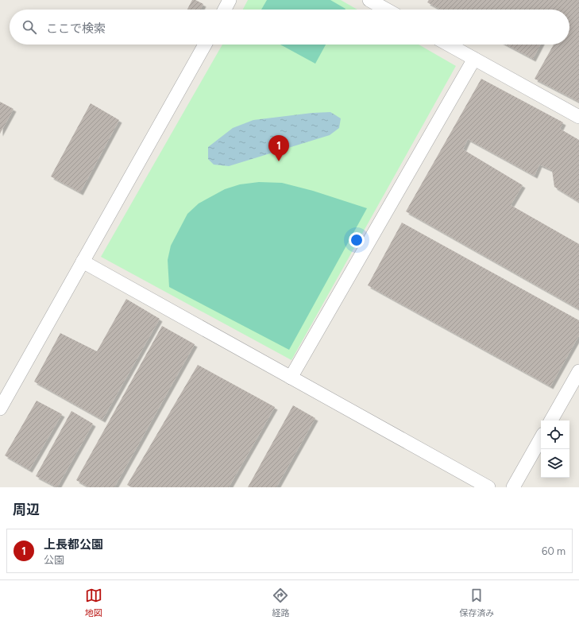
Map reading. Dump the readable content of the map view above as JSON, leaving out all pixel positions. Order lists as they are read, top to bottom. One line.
{"page":{"search":"ここで検索","pins":"1","heading":"周辺","list":[{"mark":"1","name":"上長都公園","note":"公園","value":"60 m"}],"nav":["地図","経路","保存済み"]}}
